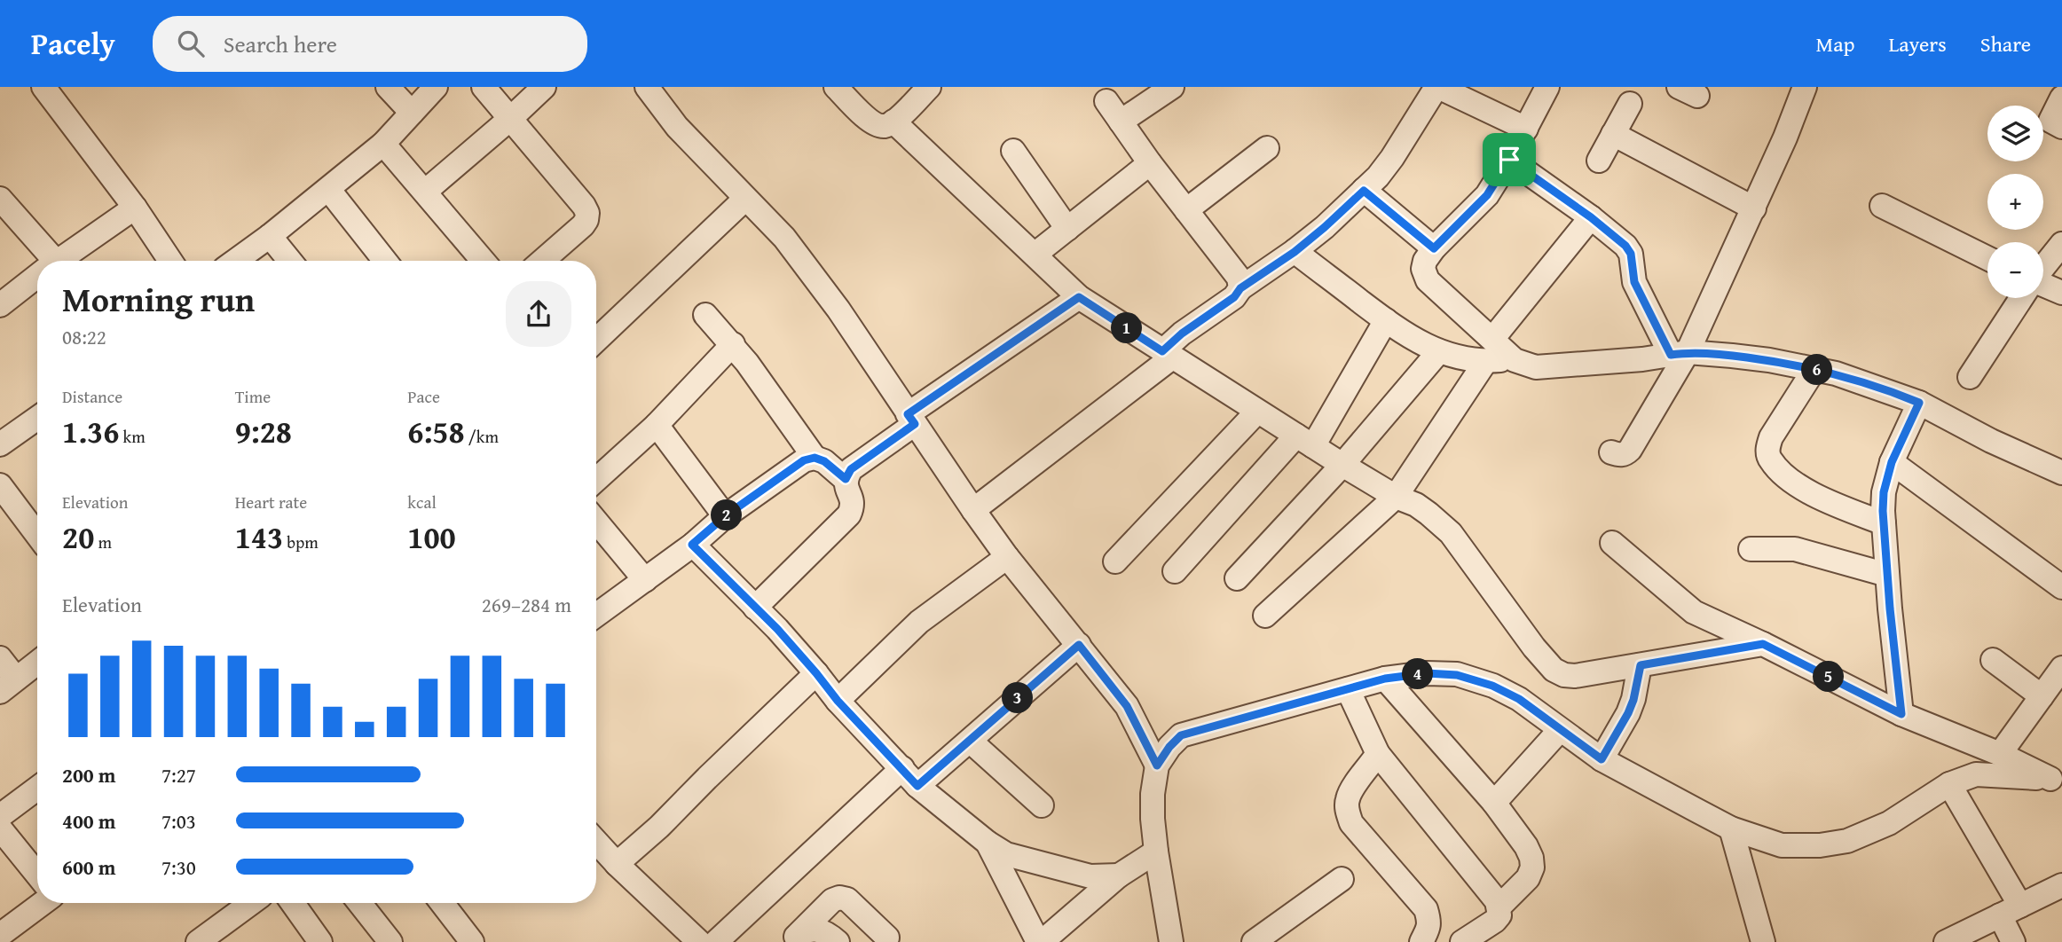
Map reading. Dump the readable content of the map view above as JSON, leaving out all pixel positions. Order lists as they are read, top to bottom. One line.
{"page":{"header":"Pacely","search":"Search here","nav":["Map","Layers","Share"],"map_buttons":["+","−"],"heading":["Morning run","08:22"],"pins":["1","6","2","4","5","3"],"stats":[["Distance","1.36 km"],["Time","9:28"],["Pace","6:58 /km"],["Elevation","20 m"],["Heart rate","143 bpm"],["kcal","100"]],"chart":["Elevation","269–284 m"],"list":[{"name":"200 m","note":"7:27"},{"name":"400 m","note":"7:03"},{"name":"600 m","note":"7:30"}]}}
